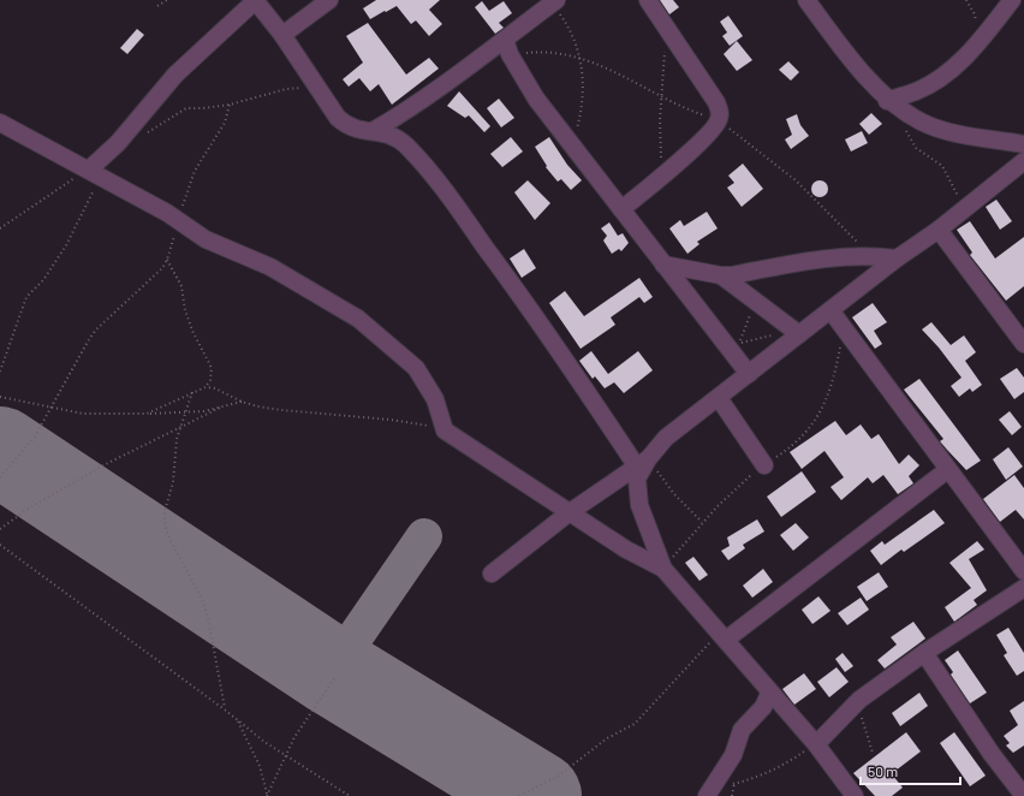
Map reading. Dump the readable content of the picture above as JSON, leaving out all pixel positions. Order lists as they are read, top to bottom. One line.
{"scale_bar":"50 m"}
